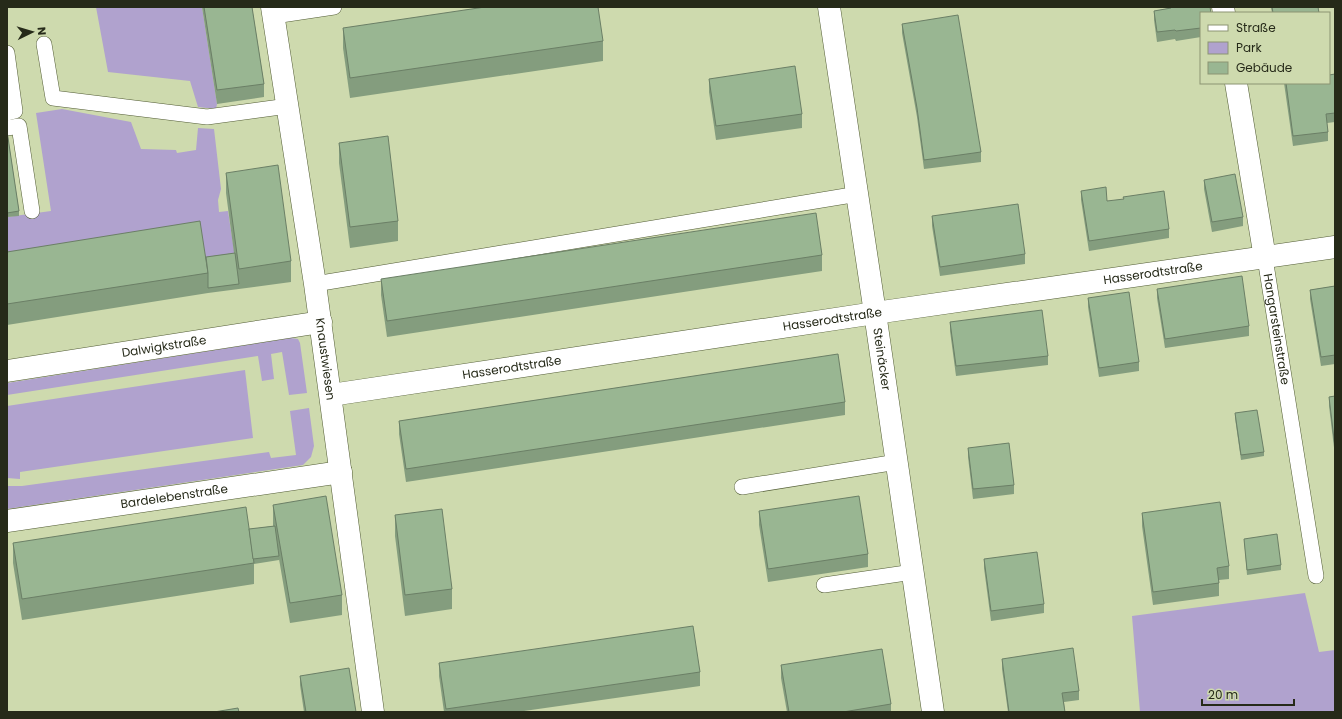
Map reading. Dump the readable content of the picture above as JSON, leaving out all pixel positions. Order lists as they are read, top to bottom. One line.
{"streets":{"street":["Hasserodtstraße","Hangarsteinstraße","Dalwigkstraße","Knaustwiesen","Steinäcker","Bardelebenstraße"]},"crossings":[["Hasserodtstraße","Hangarsteinstraße"],["Hasserodtstraße","Knaustwiesen"],["Hasserodtstraße","Steinäcker"],["Dalwigkstraße","Knaustwiesen"],["Knaustwiesen","Bardelebenstraße"]],"legend":["Straße","Park","Gebäude"],"scale_bar":"20 m","north":"right"}
